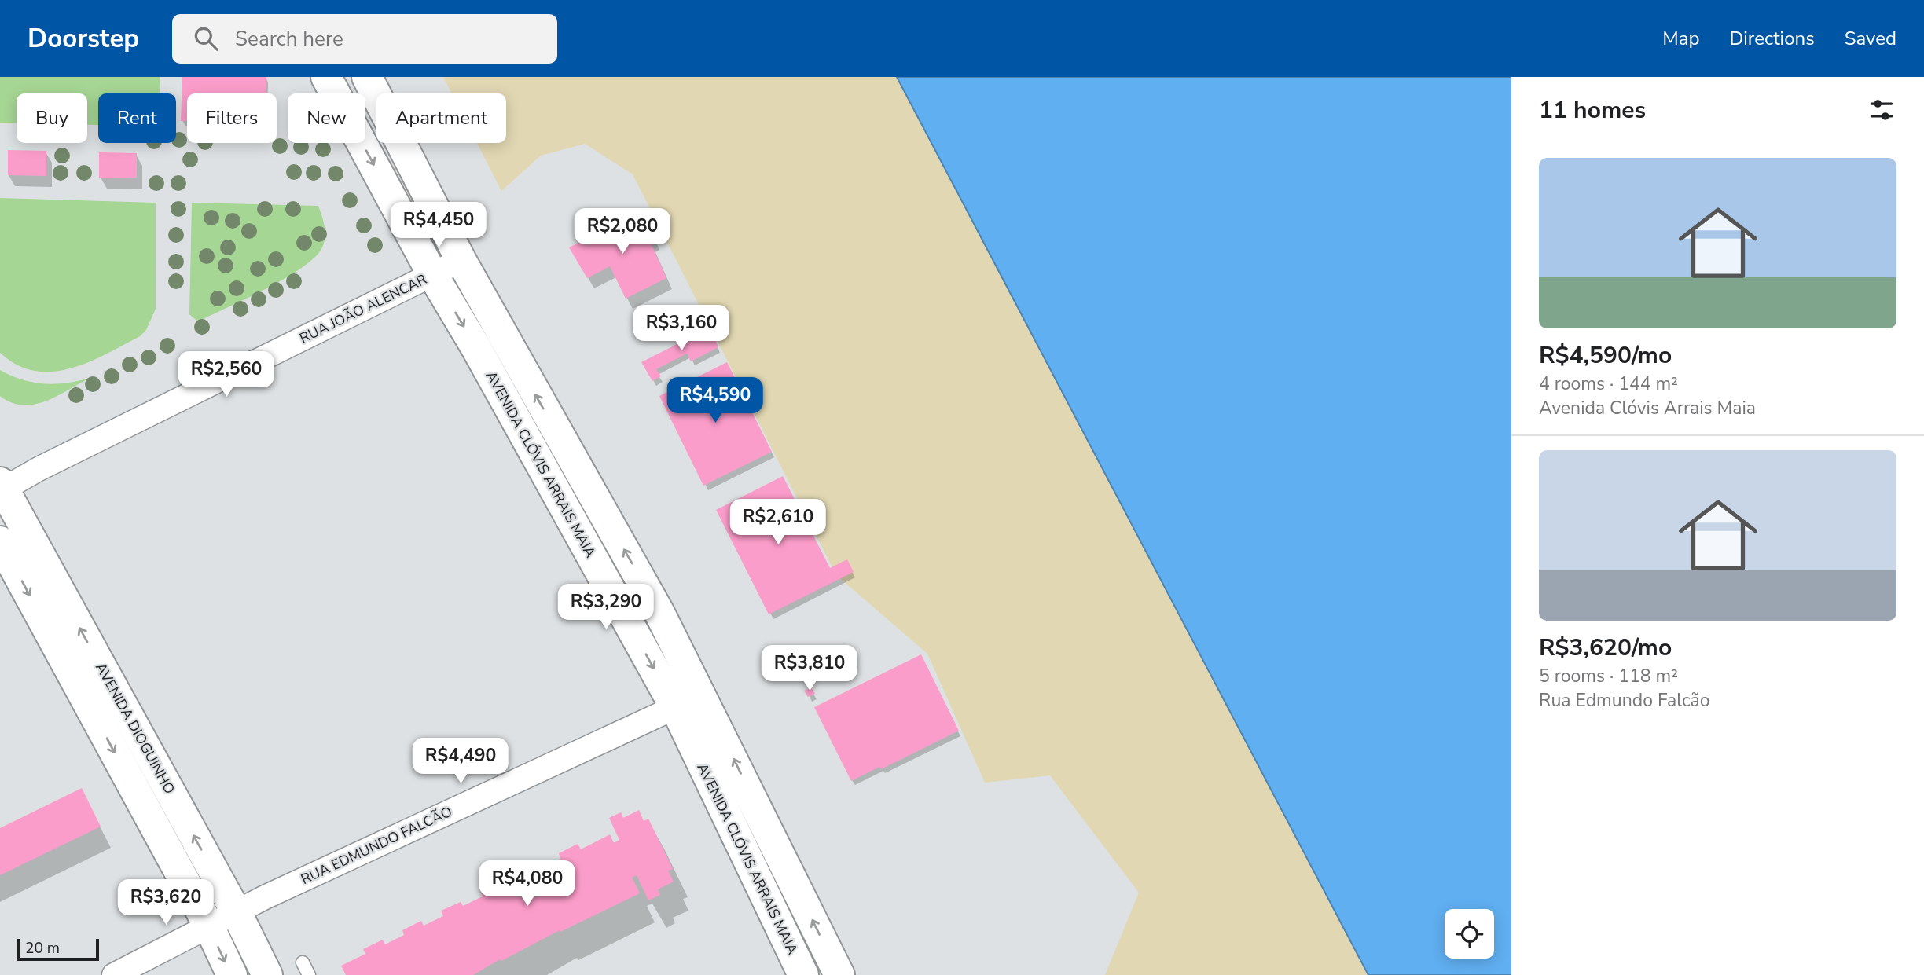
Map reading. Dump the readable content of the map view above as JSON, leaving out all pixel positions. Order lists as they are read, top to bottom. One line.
{"streets":{"main road":["AVENIDA CLÓVIS ARRAIS MAIA","AVENIDA DIOGUINHO"],"street":["RUA JOÃO ALENCAR","RUA EDMUNDO FALCÃO"]},"crossings":[["RUA JOÃO ALENCAR","AVENIDA CLÓVIS ARRAIS MAIA"],["RUA JOÃO ALENCAR","AVENIDA DIOGUINHO"],["AVENIDA CLÓVIS ARRAIS MAIA","RUA EDMUNDO FALCÃO"],["AVENIDA DIOGUINHO","RUA EDMUNDO FALCÃO"]],"scale_bar":"20 m","page":{"header":"Doorstep","search":"Search here","nav":["Map","Directions","Saved"],"heading":"11 homes","chip":["Buy","Rent","Filters","New","Apartment"],"list":[{"name":"R$4,590/mo","note":"4 rooms · 144 m² · Avenida Clóvis Arrais Maia"},{"name":"R$3,620/mo","note":"5 rooms · 118 m² · Rua Edmundo Falcão"}],"price":["R$4,450","R$2,080","R$3,160","R$2,560","R$4,590","R$2,610","R$3,290","R$3,810","R$4,490","R$4,080","R$3,620"],"scale":"20 m"}}
